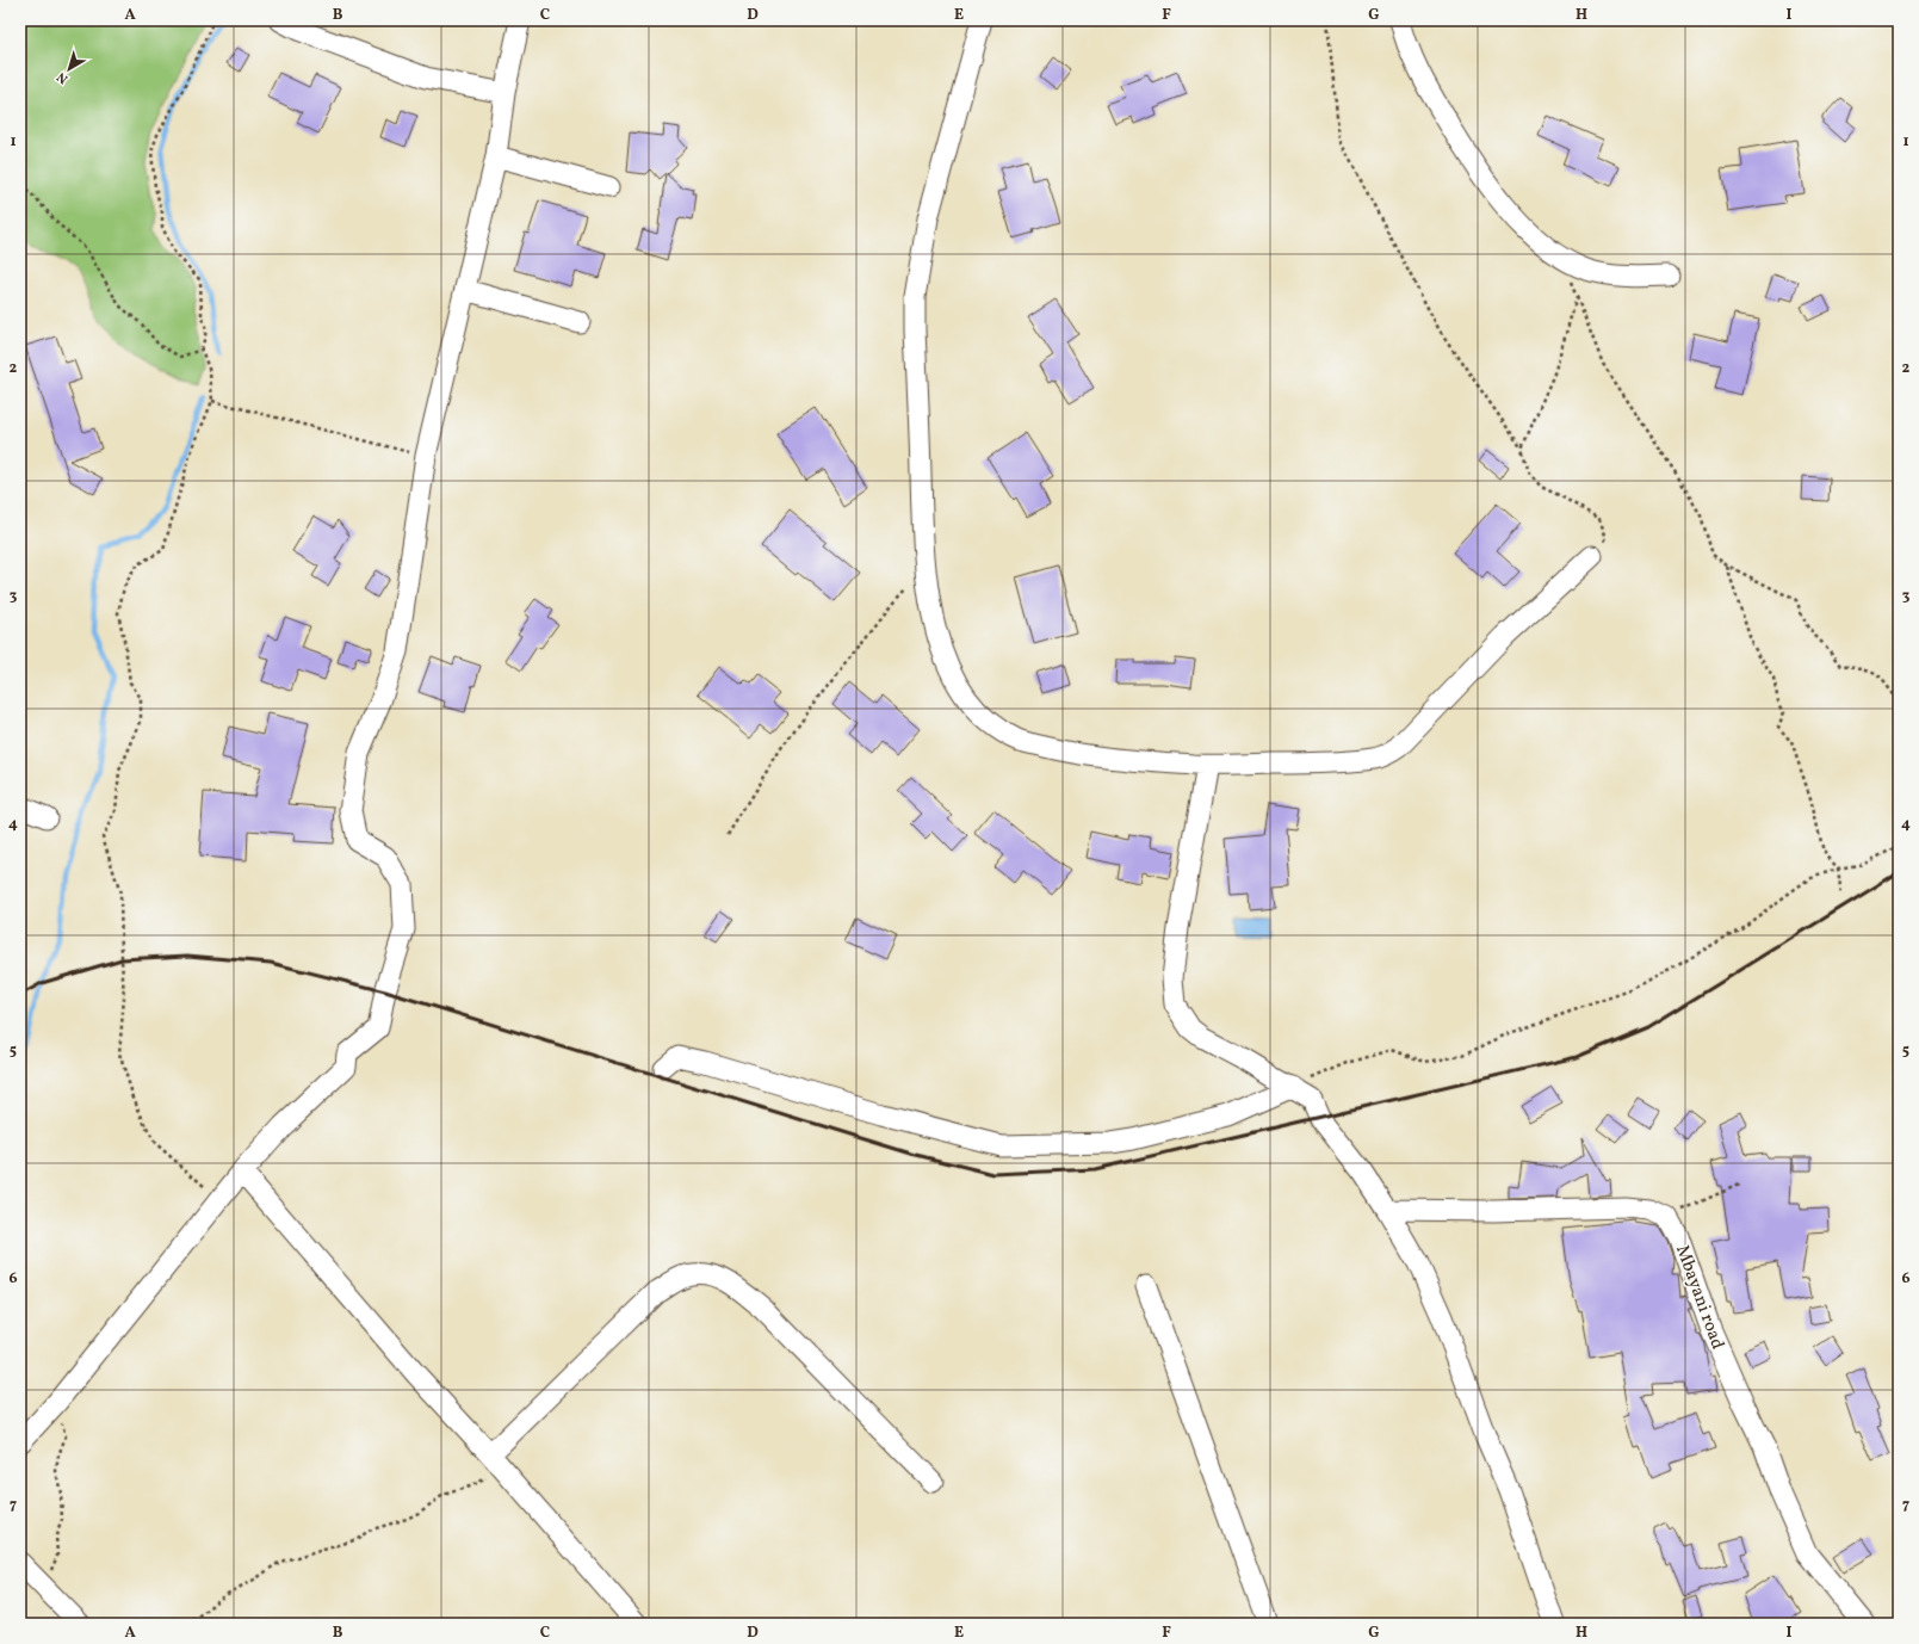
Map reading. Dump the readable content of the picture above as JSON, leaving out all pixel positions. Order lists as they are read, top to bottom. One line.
{"streets":{"street":["Mbayani road"]},"north":"bottom left","grid":{"columns":["A","B","C","D","E","F","G","H","I"],"rows":["1","2","3","4","5","6","7"]}}
